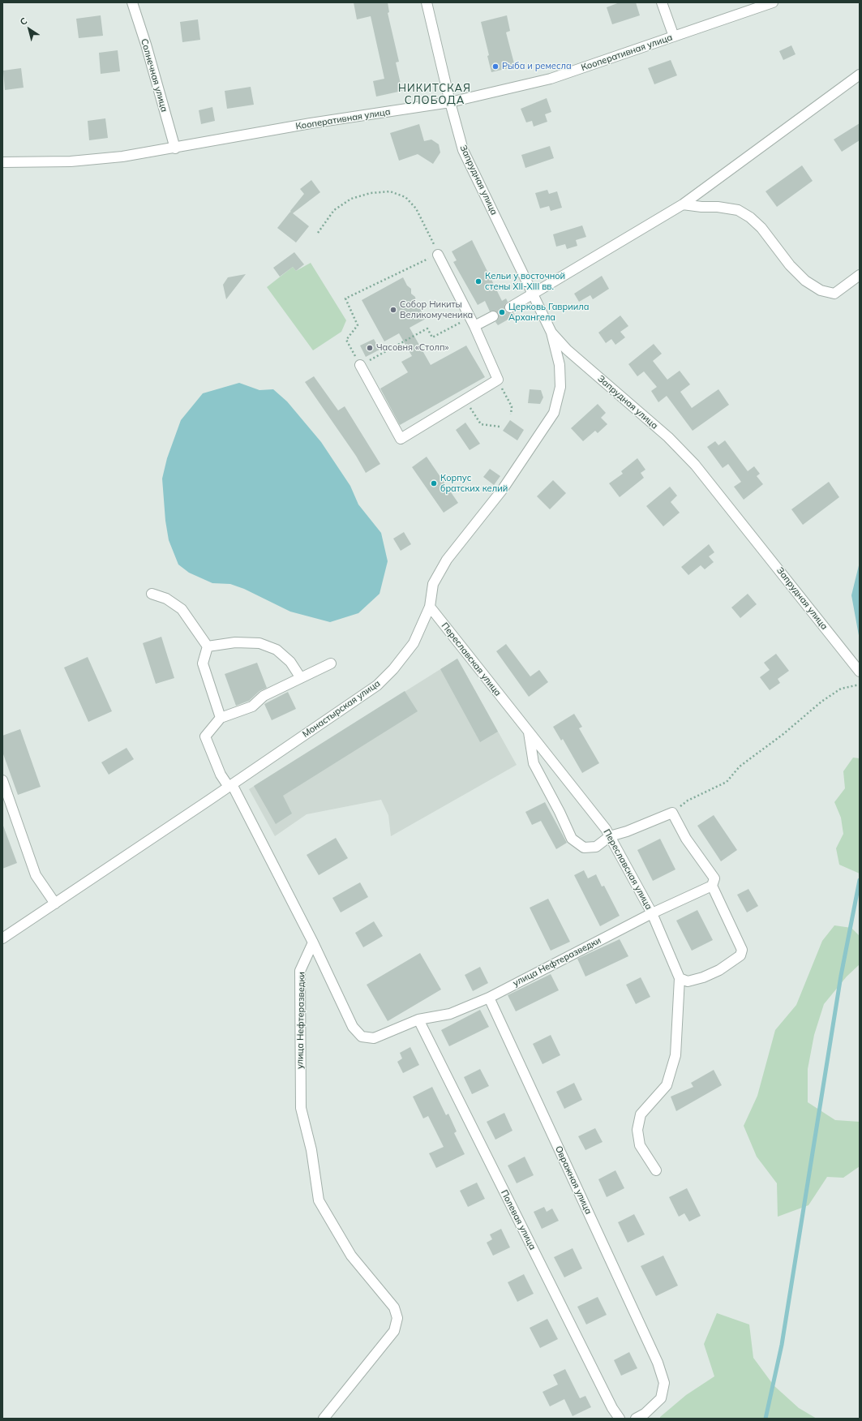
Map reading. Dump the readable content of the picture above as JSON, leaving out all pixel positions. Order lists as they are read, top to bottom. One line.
{"streets":{"street":["Кооперативная улица","Солнечная улица","Запрудная улица","Переславская улица","Монастырская улица","улица Нефтеразведки","Овражная улица","Полевая улица"]},"crossings":[["Кооперативная улица","Солнечная улица"],["Кооперативная улица","Запрудная улица"],["Запрудная улица","Монастырская улица"],["Переславская улица","Монастырская улица"],["Переславская улица","улица Нефтеразведки"],["улица Нефтеразведки","Овражная улица"],["улица Нефтеразведки","Полевая улица"]],"districts":["НИКИТСКАЯ СЛОБОДА"],"places":["Рыба и ремесла","Кельи у восточной стены XII-XIII вв.","Собор Никиты Великомученика","Церковь Гавриила Архангела","Часовня «Столп»","Корпус братских келий"],"north":"top left"}
